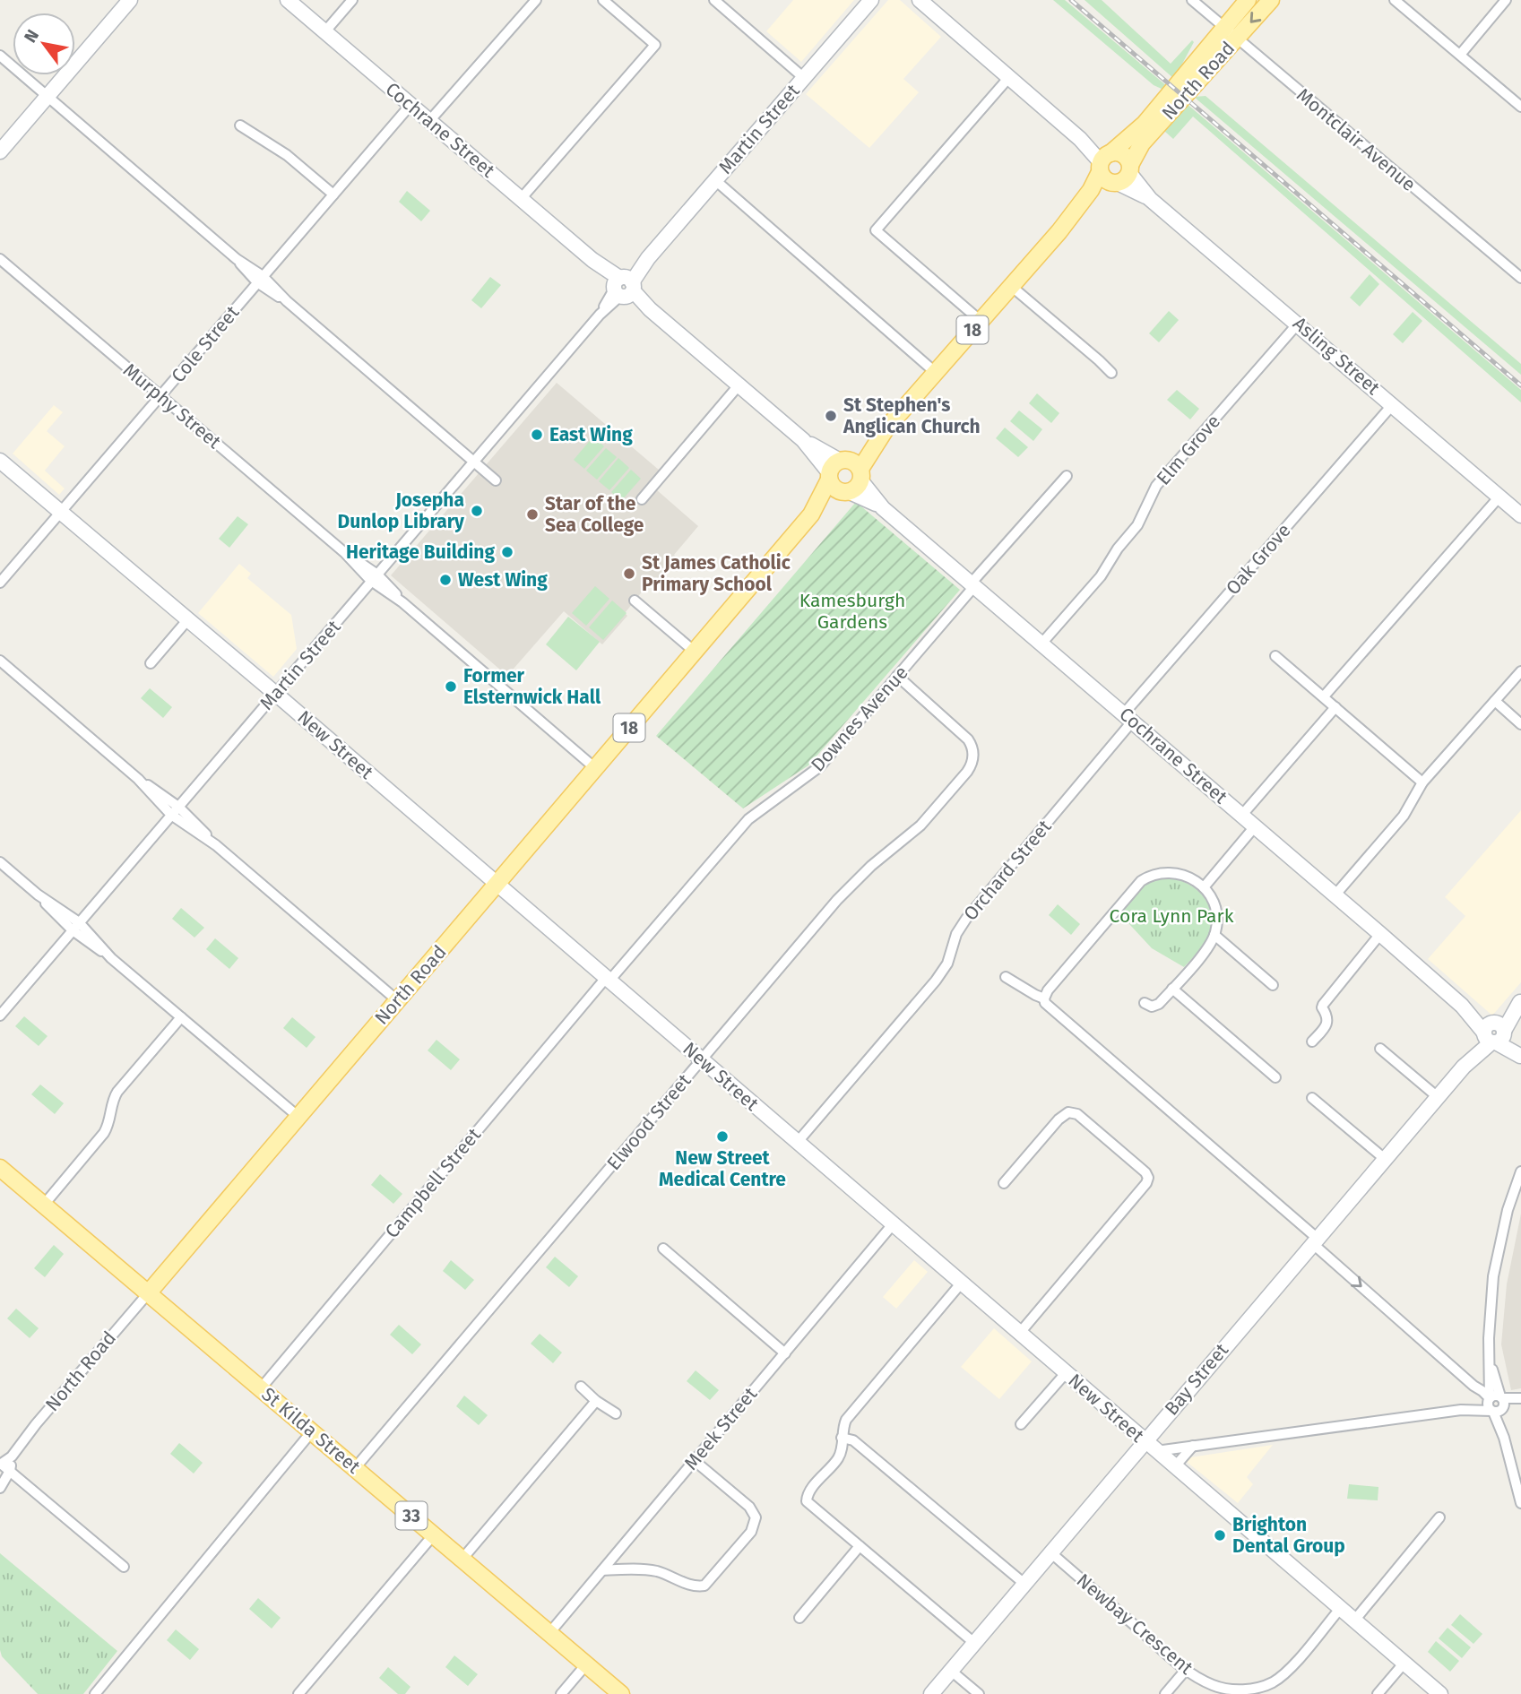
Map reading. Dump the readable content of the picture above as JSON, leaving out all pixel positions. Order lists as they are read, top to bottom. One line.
{"streets":{"main road":["North Road","18","St Kilda Street","33"],"street":["Martin Street","Cochrane Street","Montclair Avenue","Cole Street","Asling Street","Murphy Street","Elm Grove","Oak Grove","Downes Avenue","New Street","Orchard Street","Elwood Street","Campbell Street","Bay Street","Meek Street","Newbay Crescent"]},"crossings":[["North Road","Cochrane Street"],["North Road","Montclair Avenue"],["North Road","Asling Street"],["North Road","Murphy Street"],["North Road","New Street"],["North Road","St Kilda Street"],["Martin Street","Cochrane Street"],["Martin Street","Murphy Street"],["Martin Street","New Street"],["Cochrane Street","Cole Street"],["Cochrane Street","Elm Grove"],["Cochrane Street","Oak Grove"],["Cochrane Street","Downes Avenue"],["Cochrane Street","Orchard Street"],["Cochrane Street","Bay Street"],["Cole Street","Murphy Street"],["Cole Street","New Street"],["Asling Street","Elm Grove"],["Asling Street","Oak Grove"],["Oak Grove","Orchard Street"],["Downes Avenue","New Street"],["Downes Avenue","Elwood Street"],["Downes Avenue","Campbell Street"],["New Street","Orchard Street"],["New Street","Elwood Street"],["New Street","Campbell Street"],["New Street","Bay Street"],["New Street","Meek Street"],["New Street","Newbay Crescent"],["Elwood Street","St Kilda Street"],["Campbell Street","St Kilda Street"],["Bay Street","Newbay Crescent"],["Meek Street","St Kilda Street"]],"parks":["Kamesburgh Gardens","Cora Lynn Park"],"places":["St Stephen's Anglican Church","East Wing","Josepha Dunlop Library","Star of the Sea College","Heritage Building","St James Catholic Primary School","West Wing","Former Elsternwick Hall","New Street Medical Centre","Brighton Dental Group"],"north":"top left"}
